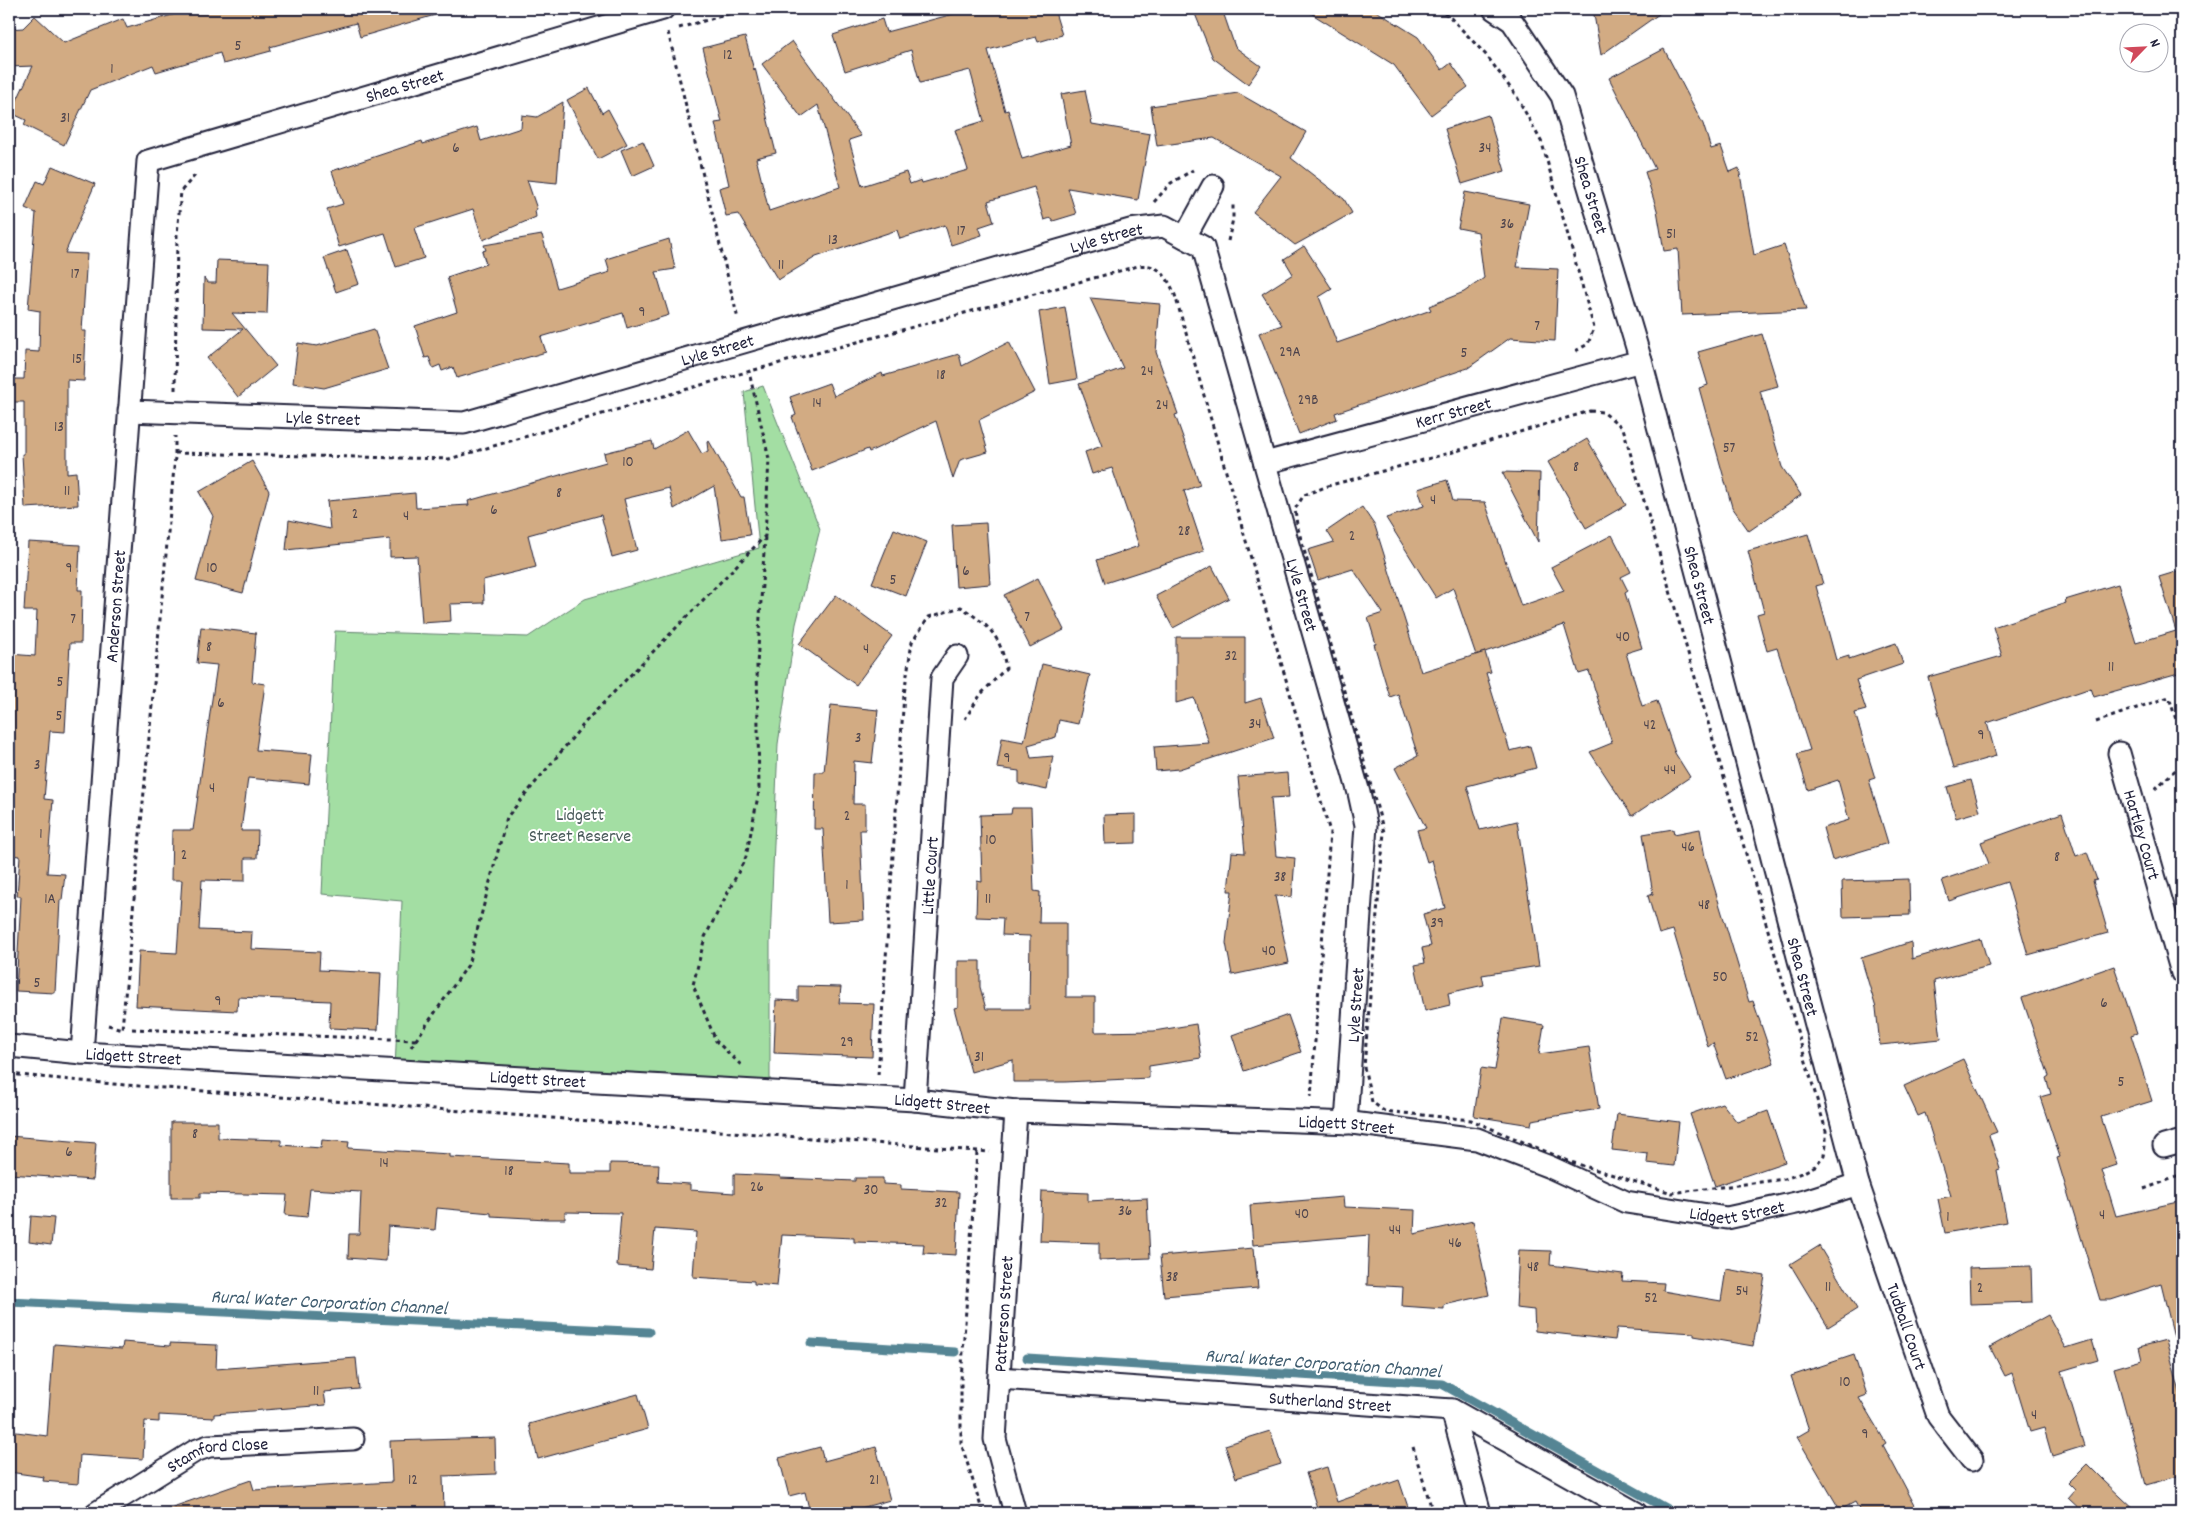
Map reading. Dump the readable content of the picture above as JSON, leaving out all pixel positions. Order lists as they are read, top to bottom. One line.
{"streets":{"street":["Shea Street","Lyle Street","Kerr Street","Anderson Street","Hartley Court","Little Court","Lidgett Street","Patterson Street","Tudball Court","Sutherland Street","Stamford Close"]},"crossings":[["Shea Street","Kerr Street"],["Shea Street","Anderson Street"],["Shea Street","Lidgett Street"],["Shea Street","Tudball Court"],["Lyle Street","Kerr Street"],["Lyle Street","Anderson Street"],["Lyle Street","Lidgett Street"],["Anderson Street","Lidgett Street"],["Little Court","Lidgett Street"],["Lidgett Street","Patterson Street"],["Lidgett Street","Tudball Court"],["Patterson Street","Sutherland Street"]],"water":["Rural Water Corporation Channel"],"parks":["Lidgett Street Reserve"],"house_numbers":["5","12","1","31","6","34","36","17","51","13","11","17","9","7","29A","5","15","24","18","29B","14","24","13","57","10","8","11","8","4","6","2","4","28","2","9","10","6","5","7","7","40","8","4","32","11","5","6","5","34","42","9","3","9","3","44","4","2","1","10","46","2","8","38","1","1A","11","48","39","40","50","5","9","6","52","29","31","5","8","6","14","18","26","30","32","36","40","4","1","44","46","48","38","11","2","54","52","10","11","4","9","12","21"],"north":"top right"}
